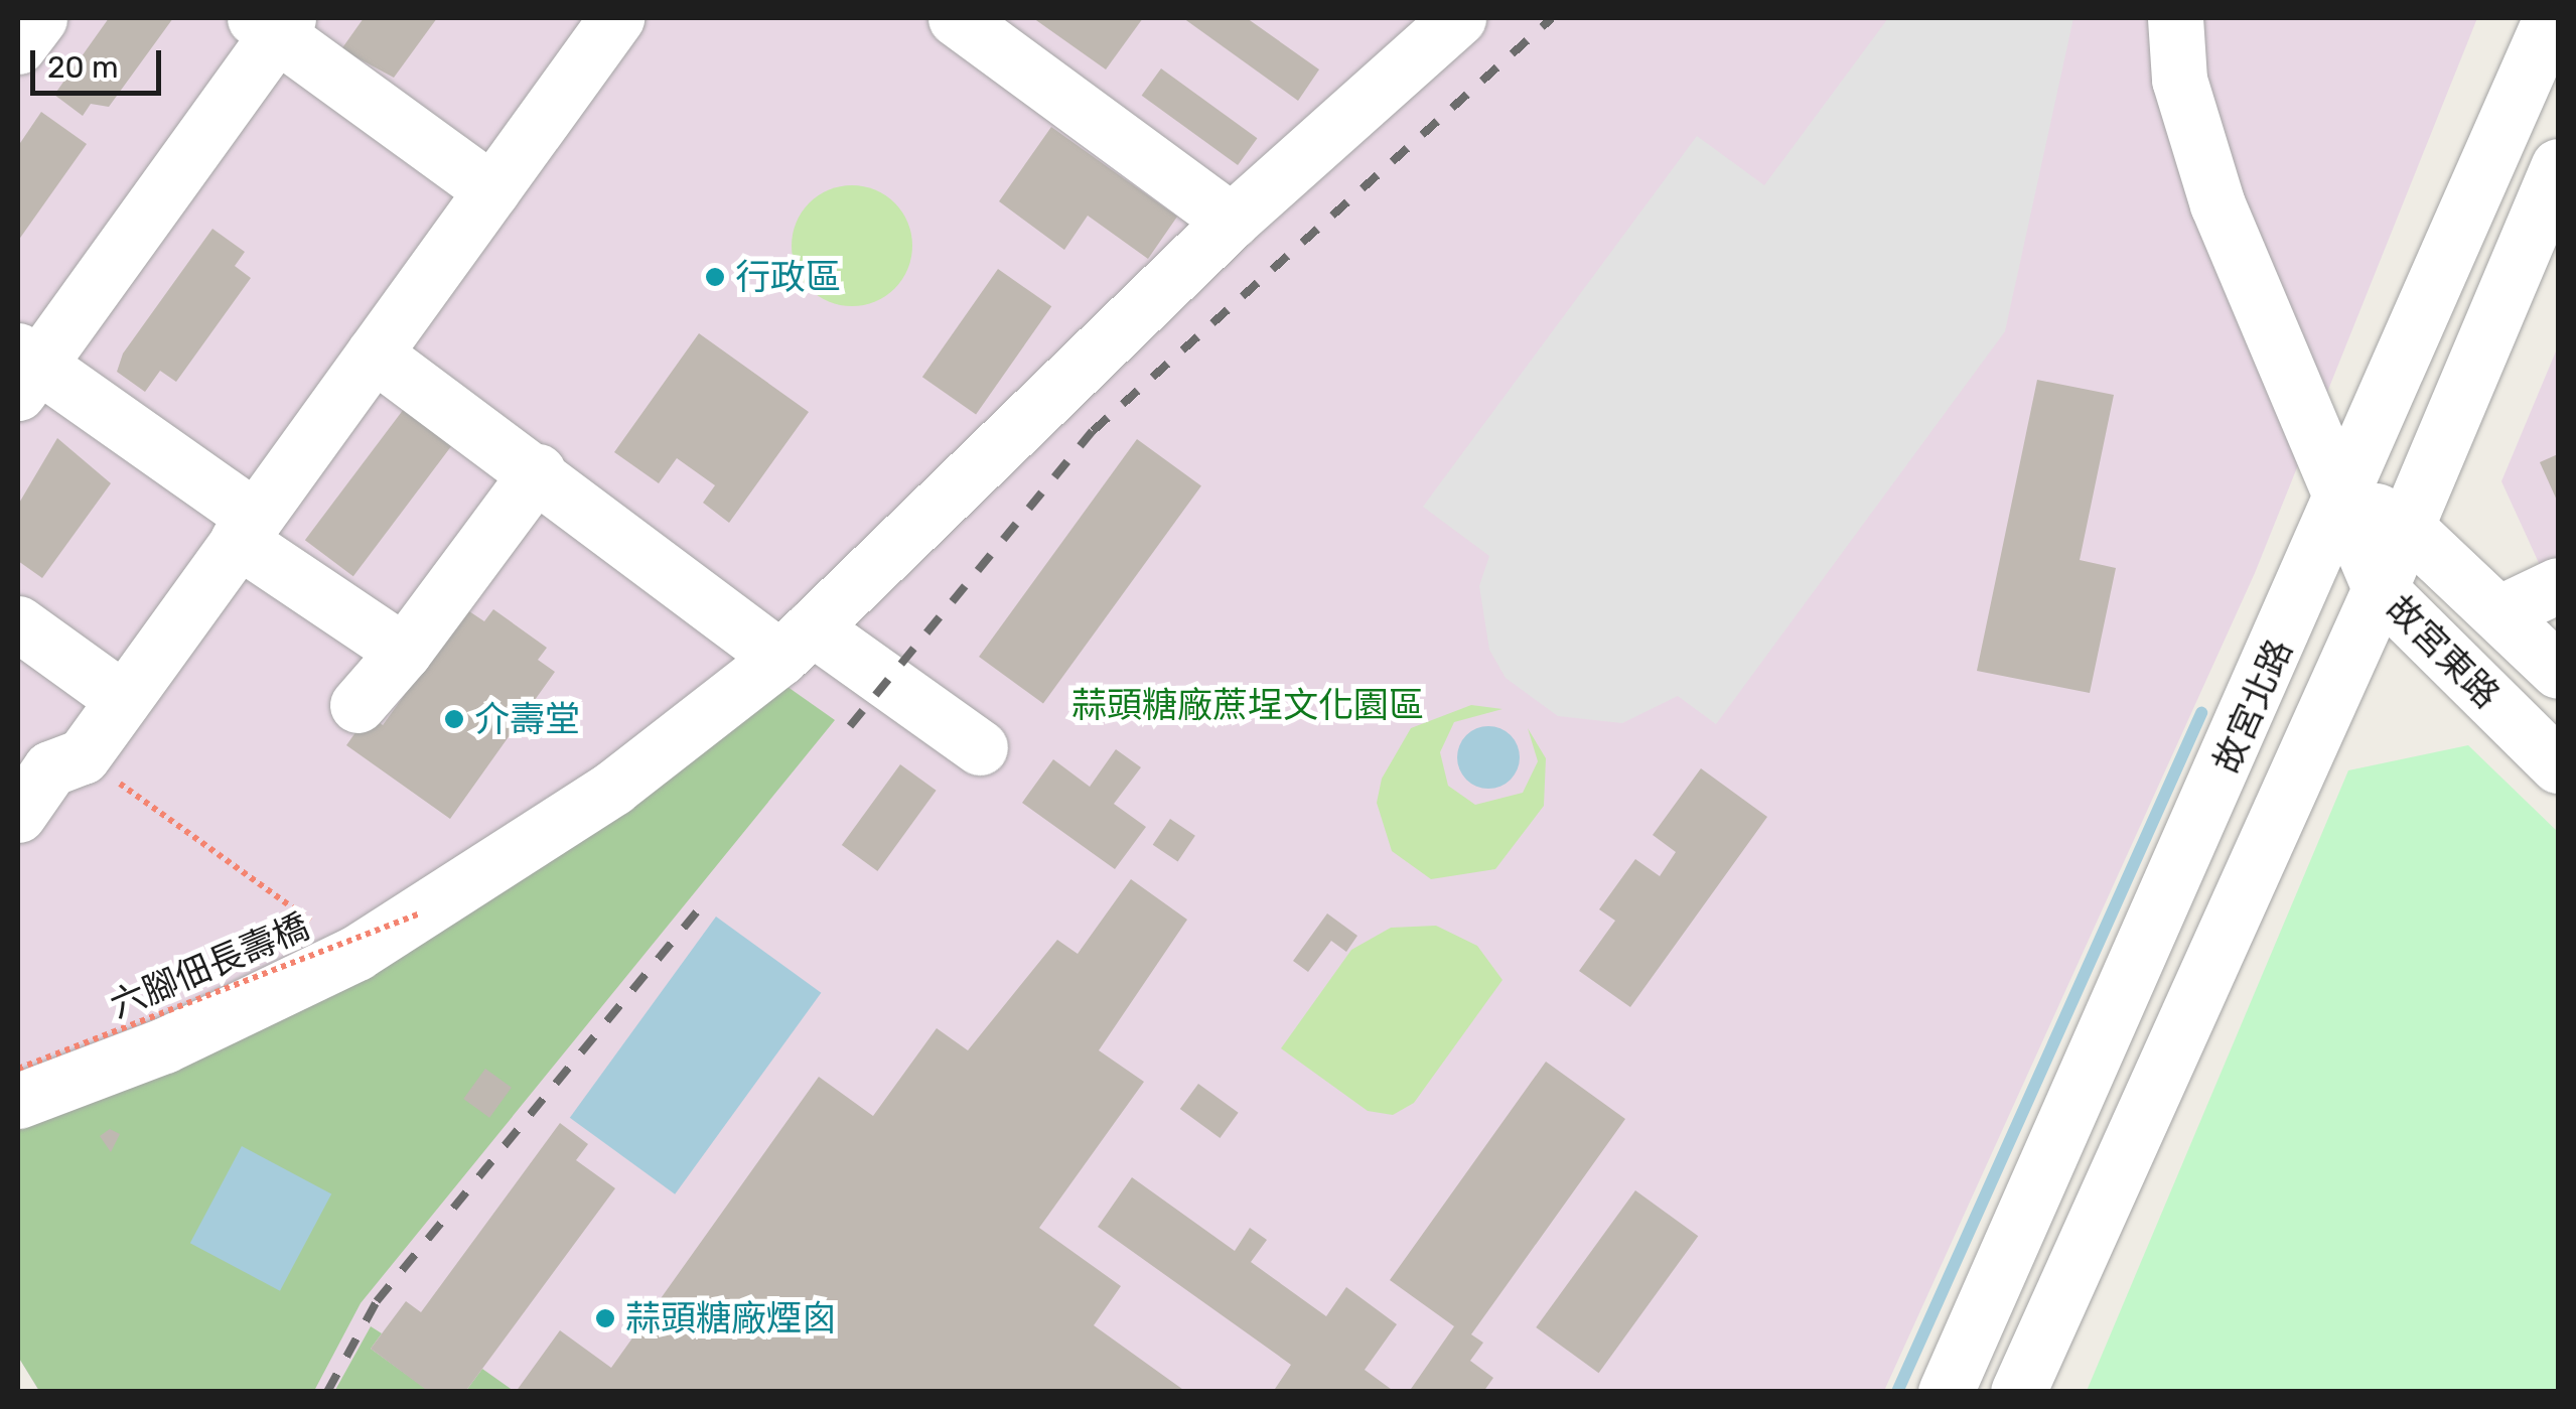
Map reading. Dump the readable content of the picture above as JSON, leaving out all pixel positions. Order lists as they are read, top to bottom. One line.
{"streets":{"street":["故宮東路","故宮北路"],"path":["六腳佃長壽橋"]},"crossings":[["故宮東路","故宮北路"]],"parks":["蒜頭糖廠蔗埕文化園區"],"places":["行政區","介壽堂","蒜頭糖廠煙囪"],"scale_bar":"20 m"}
